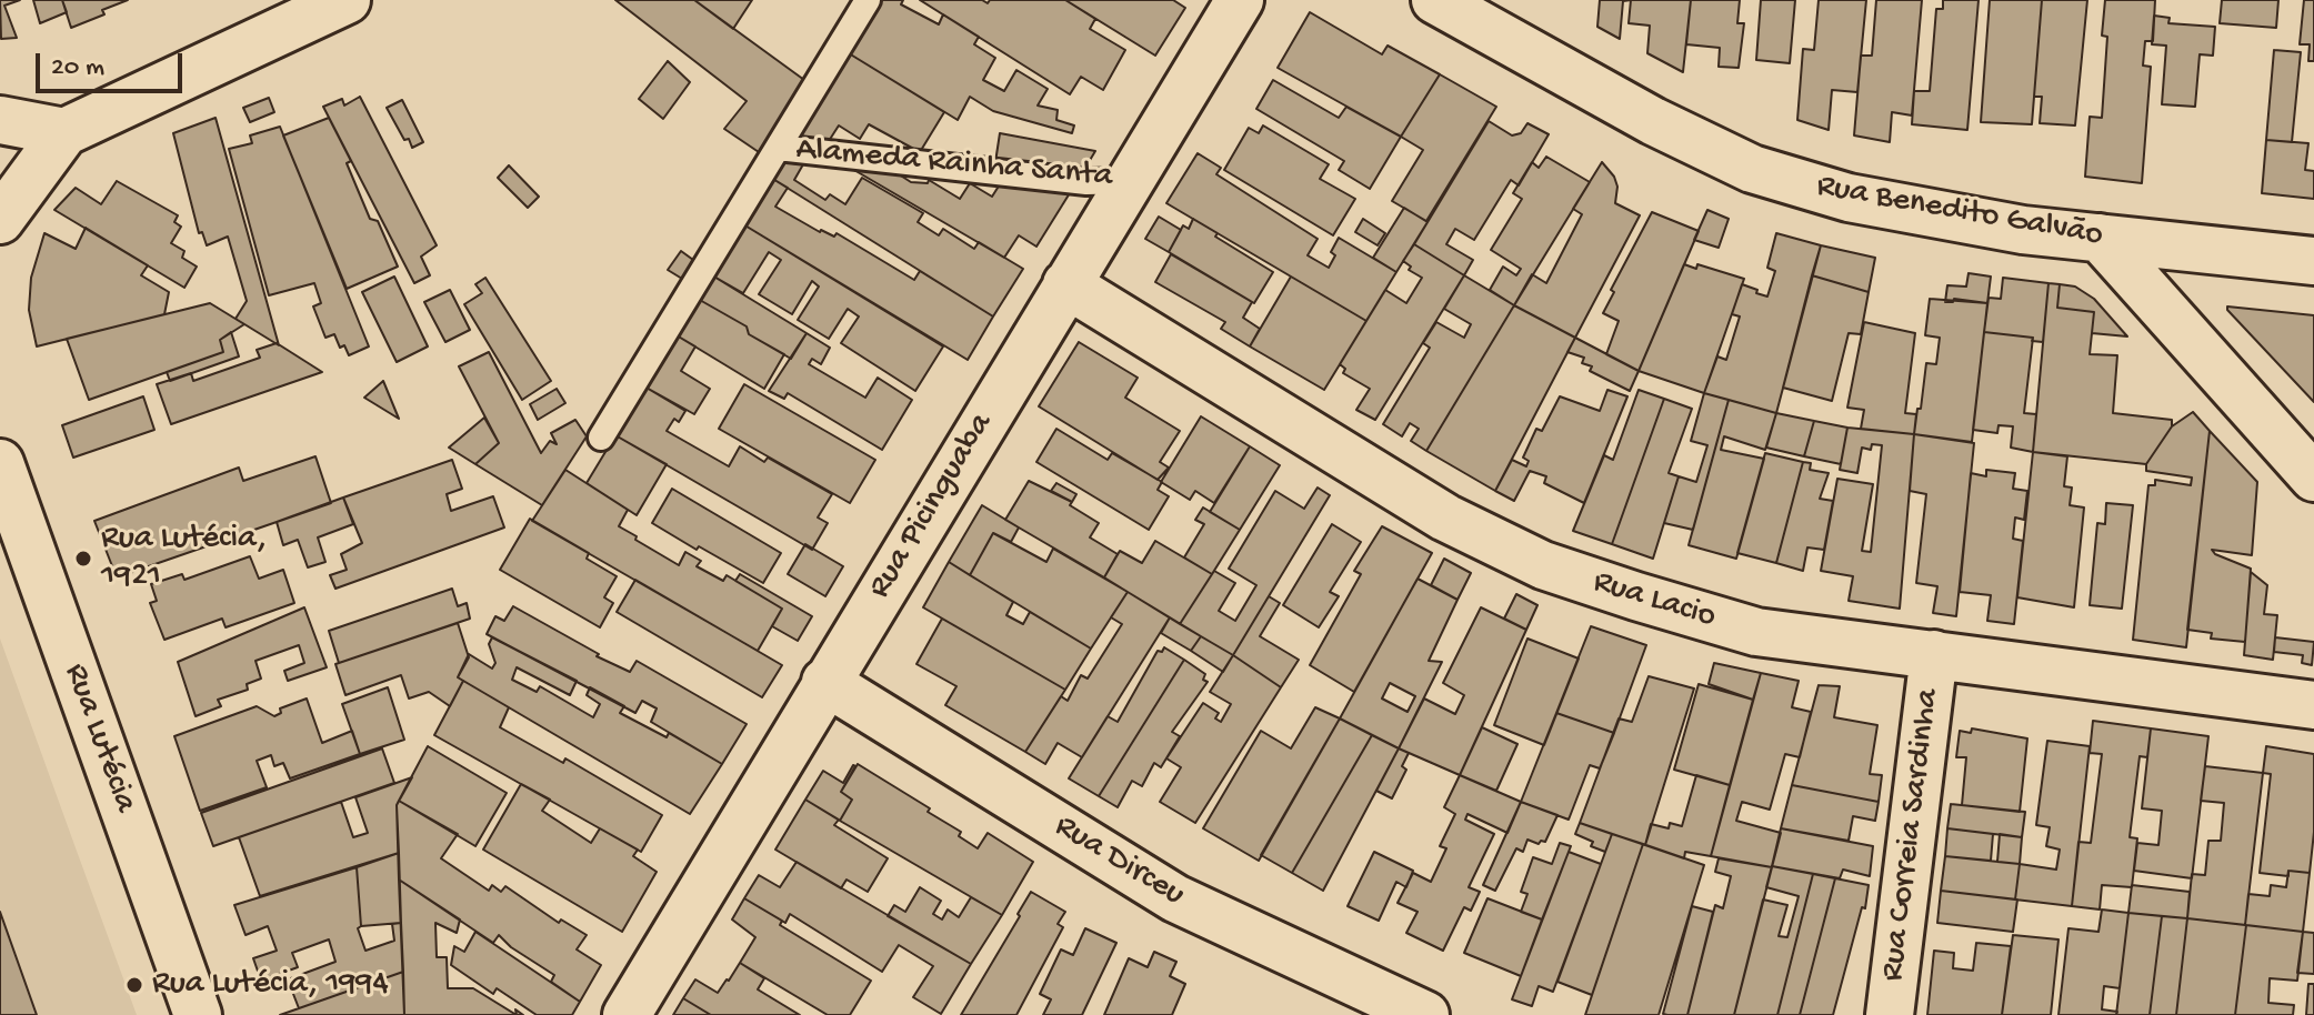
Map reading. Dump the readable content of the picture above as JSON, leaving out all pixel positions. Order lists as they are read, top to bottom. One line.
{"streets":{"street":["Rua Benedito Galvão","Rua Picinguaba","Rua Lacio","Rua Lutécia","Rua Correia Sardinha","Rua Dirceu"],"lane":["Alameda Rainha Santa"]},"crossings":[["Alameda Rainha Santa","Rua Picinguaba"],["Rua Picinguaba","Rua Lacio"],["Rua Picinguaba","Rua Dirceu"],["Rua Lacio","Rua Correia Sardinha"]],"places":["Rua Lutécia, 1921","Rua Lutécia, 1994"],"scale_bar":"20 m"}
